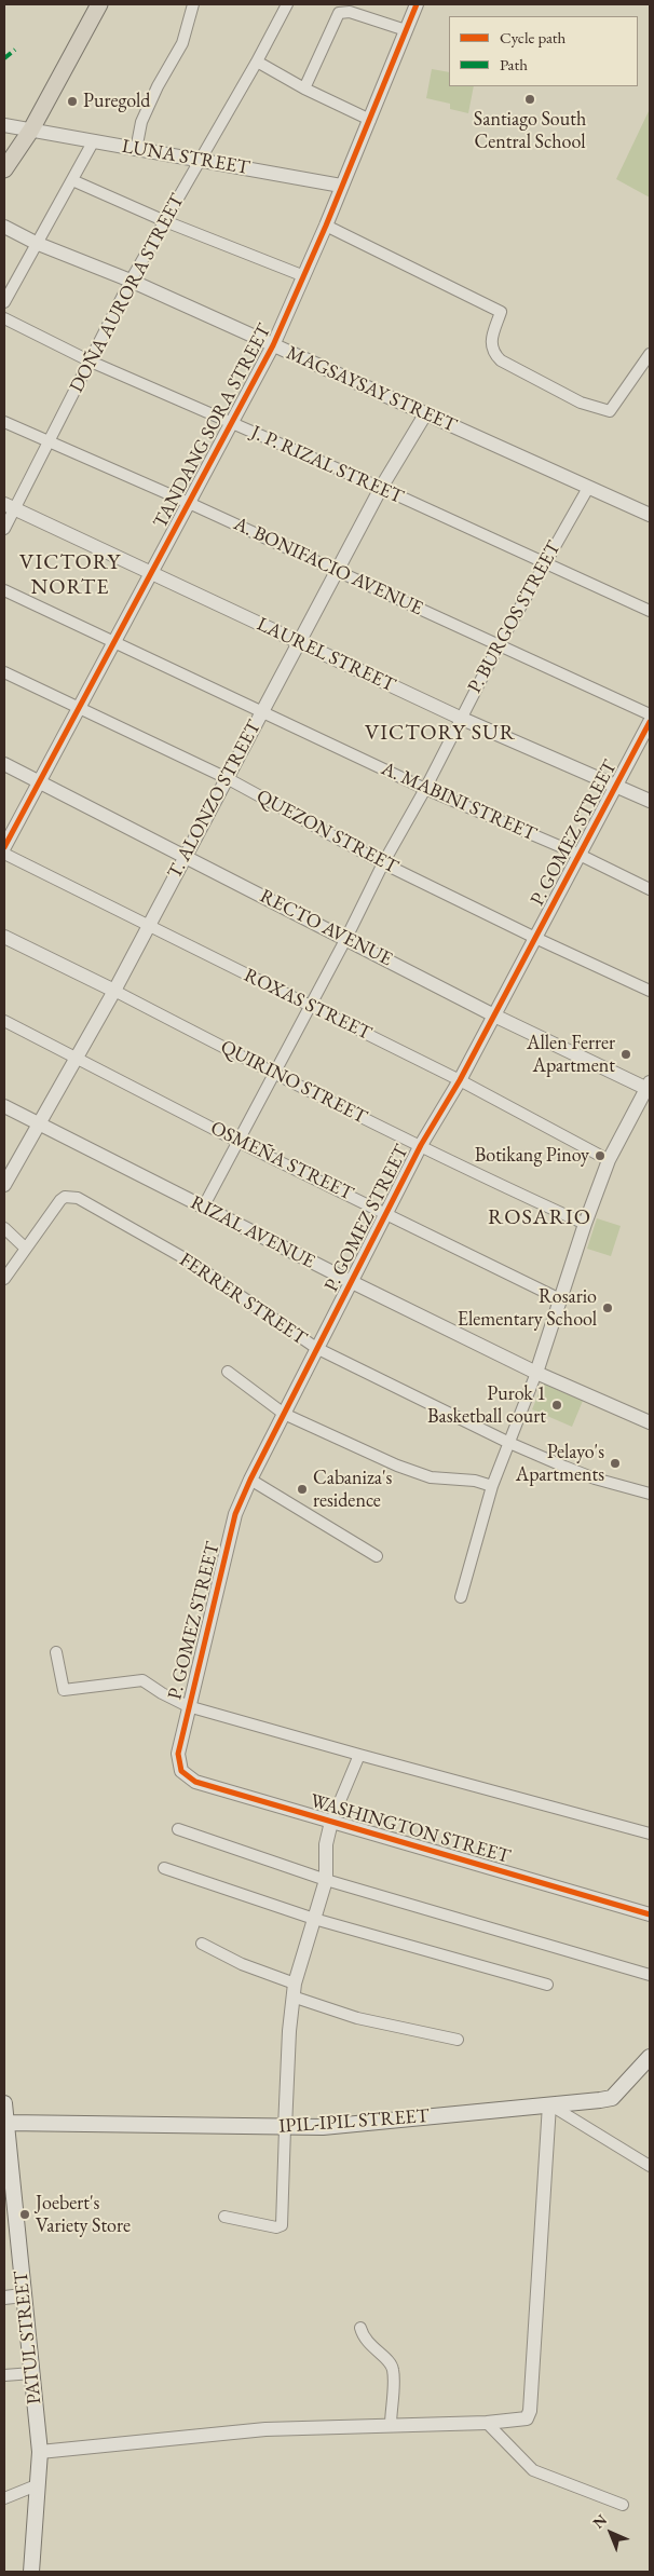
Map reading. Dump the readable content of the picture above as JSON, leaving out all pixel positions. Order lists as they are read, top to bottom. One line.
{"streets":{"main road":["IPIL-IPIL STREET","PATUL STREET"],"street":["LUNA STREET","DOÑA AURORA STREET","MAGSAYSAY STREET","TANDANG SORA STREET","J. P. RIZAL STREET","A. BONIFACIO AVENUE","P. BURGOS STREET","LAUREL STREET","T. ALONZO STREET","A. MABINI STREET","QUEZON STREET","P. GOMEZ STREET","RECTO AVENUE","ROXAS STREET","QUIRINO STREET","OSMEÑA STREET","RIZAL AVENUE","FERRER STREET","WASHINGTON STREET"]},"crossings":[["LUNA STREET","DOÑA AURORA STREET"],["LUNA STREET","TANDANG SORA STREET"],["DOÑA AURORA STREET","MAGSAYSAY STREET"],["DOÑA AURORA STREET","J. P. RIZAL STREET"],["DOÑA AURORA STREET","A. BONIFACIO AVENUE"],["DOÑA AURORA STREET","LAUREL STREET"],["MAGSAYSAY STREET","TANDANG SORA STREET"],["MAGSAYSAY STREET","P. BURGOS STREET"],["MAGSAYSAY STREET","T. ALONZO STREET"],["TANDANG SORA STREET","J. P. RIZAL STREET"],["TANDANG SORA STREET","A. BONIFACIO AVENUE"],["TANDANG SORA STREET","LAUREL STREET"],["TANDANG SORA STREET","A. MABINI STREET"],["TANDANG SORA STREET","QUEZON STREET"],["TANDANG SORA STREET","RECTO AVENUE"],["J. P. RIZAL STREET","P. BURGOS STREET"],["J. P. RIZAL STREET","T. ALONZO STREET"],["A. BONIFACIO AVENUE","P. BURGOS STREET"],["A. BONIFACIO AVENUE","T. ALONZO STREET"],["P. BURGOS STREET","LAUREL STREET"],["P. BURGOS STREET","A. MABINI STREET"],["P. BURGOS STREET","QUEZON STREET"],["P. BURGOS STREET","RECTO AVENUE"],["P. BURGOS STREET","ROXAS STREET"],["P. BURGOS STREET","QUIRINO STREET"],["P. BURGOS STREET","OSMEÑA STREET"],["P. BURGOS STREET","RIZAL AVENUE"],["LAUREL STREET","T. ALONZO STREET"],["LAUREL STREET","P. GOMEZ STREET"],["T. ALONZO STREET","A. MABINI STREET"],["T. ALONZO STREET","QUEZON STREET"],["T. ALONZO STREET","RECTO AVENUE"],["T. ALONZO STREET","ROXAS STREET"],["T. ALONZO STREET","QUIRINO STREET"],["T. ALONZO STREET","OSMEÑA STREET"],["T. ALONZO STREET","RIZAL AVENUE"],["A. MABINI STREET","P. GOMEZ STREET"],["QUEZON STREET","P. GOMEZ STREET"],["P. GOMEZ STREET","RECTO AVENUE"],["P. GOMEZ STREET","ROXAS STREET"],["P. GOMEZ STREET","QUIRINO STREET"],["P. GOMEZ STREET","OSMEÑA STREET"],["P. GOMEZ STREET","RIZAL AVENUE"],["P. GOMEZ STREET","FERRER STREET"],["P. GOMEZ STREET","WASHINGTON STREET"],["IPIL-IPIL STREET","PATUL STREET"]],"districts":["VICTORY NORTE","VICTORY SUR","ROSARIO"],"places":["Santiago South Central School","Puregold","Allen Ferrer Apartment","Botikang Pinoy","Rosario Elementary School","Purok 1 Basketball court","Pelayo's Apartments","Cabaniza's residence","Joebert's Variety Store"],"legend":["Cycle path","Path"],"north":"top left"}
